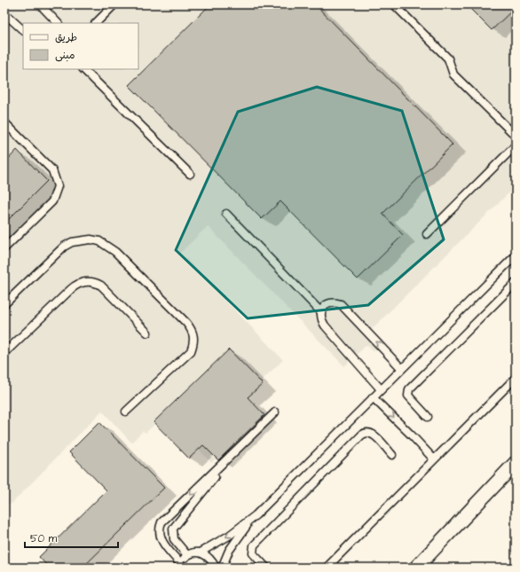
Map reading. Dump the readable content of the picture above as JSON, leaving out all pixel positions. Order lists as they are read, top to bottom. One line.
{"legend":["طريق","مبنى"],"scale_bar":"50 m"}
